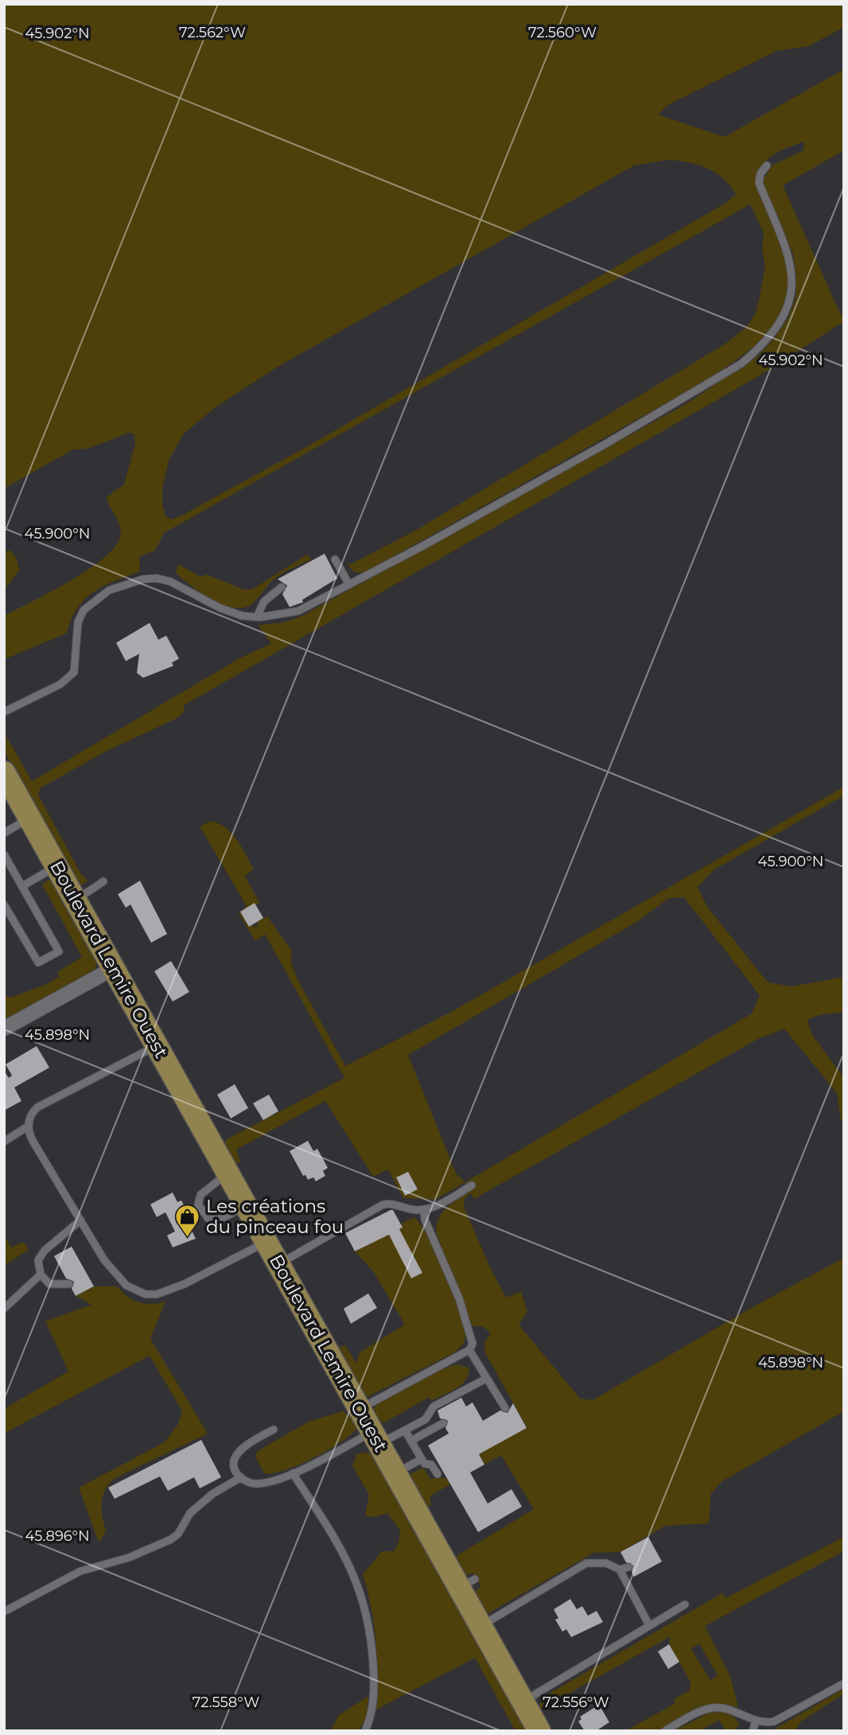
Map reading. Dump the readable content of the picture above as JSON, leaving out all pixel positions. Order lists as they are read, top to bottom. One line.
{"streets":{"main road":["Boulevard Lemire Ouest"]},"places":{"shop":["Les créations du pinceau fou"]},"coordinates":["72.562°W","72.560°W","45.902°N","45.900°N","45.898°N","45.896°N","72.558°W","72.556°W"]}
